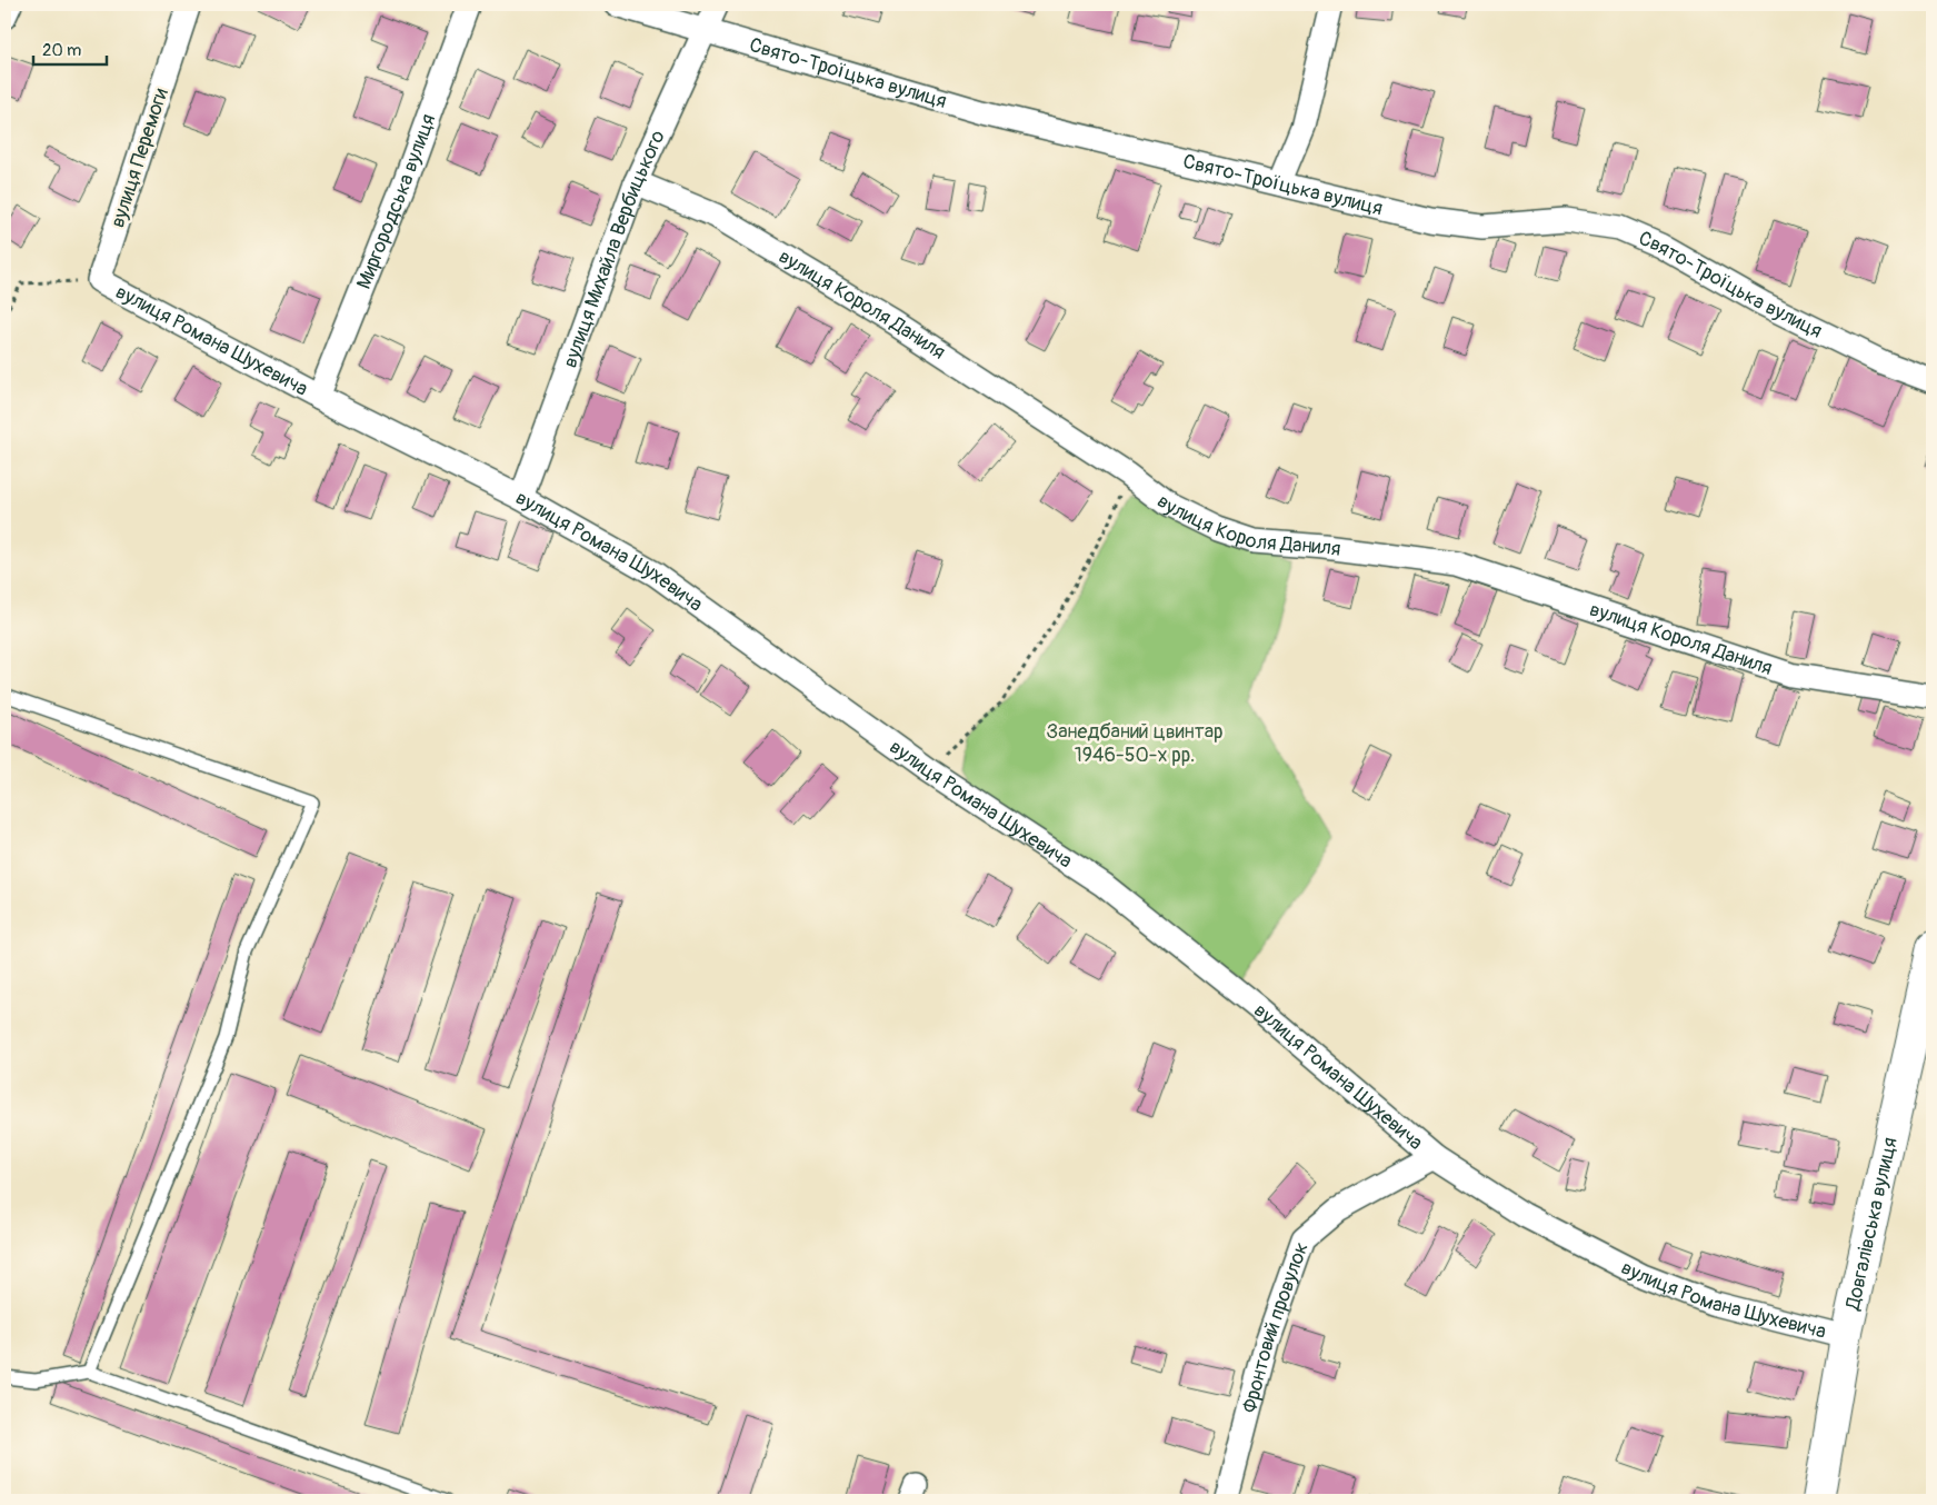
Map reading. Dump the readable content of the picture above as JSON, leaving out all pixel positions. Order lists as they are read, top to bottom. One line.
{"streets":{"street":["Свято-Троїцька вулиця","вулиця Перемоги","Миргородська вулиця","вулиця Михайла Вербицького","вулиця Короля Даниля","вулиця Романа Шухевича","Довгалівська вулиця","Фронтовий провулок"]},"crossings":[["Свято-Троїцька вулиця","вулиця Михайла Вербицького"],["вулиця Перемоги","вулиця Романа Шухевича"],["Миргородська вулиця","вулиця Романа Шухевича"],["вулиця Михайла Вербицького","вулиця Короля Даниля"],["вулиця Михайла Вербицького","вулиця Романа Шухевича"],["вулиця Романа Шухевича","Довгалівська вулиця"],["вулиця Романа Шухевича","Фронтовий провулок"]],"parks":["Занедбаний цвинтар 1946-50-х рр."],"scale_bar":"20 m"}
